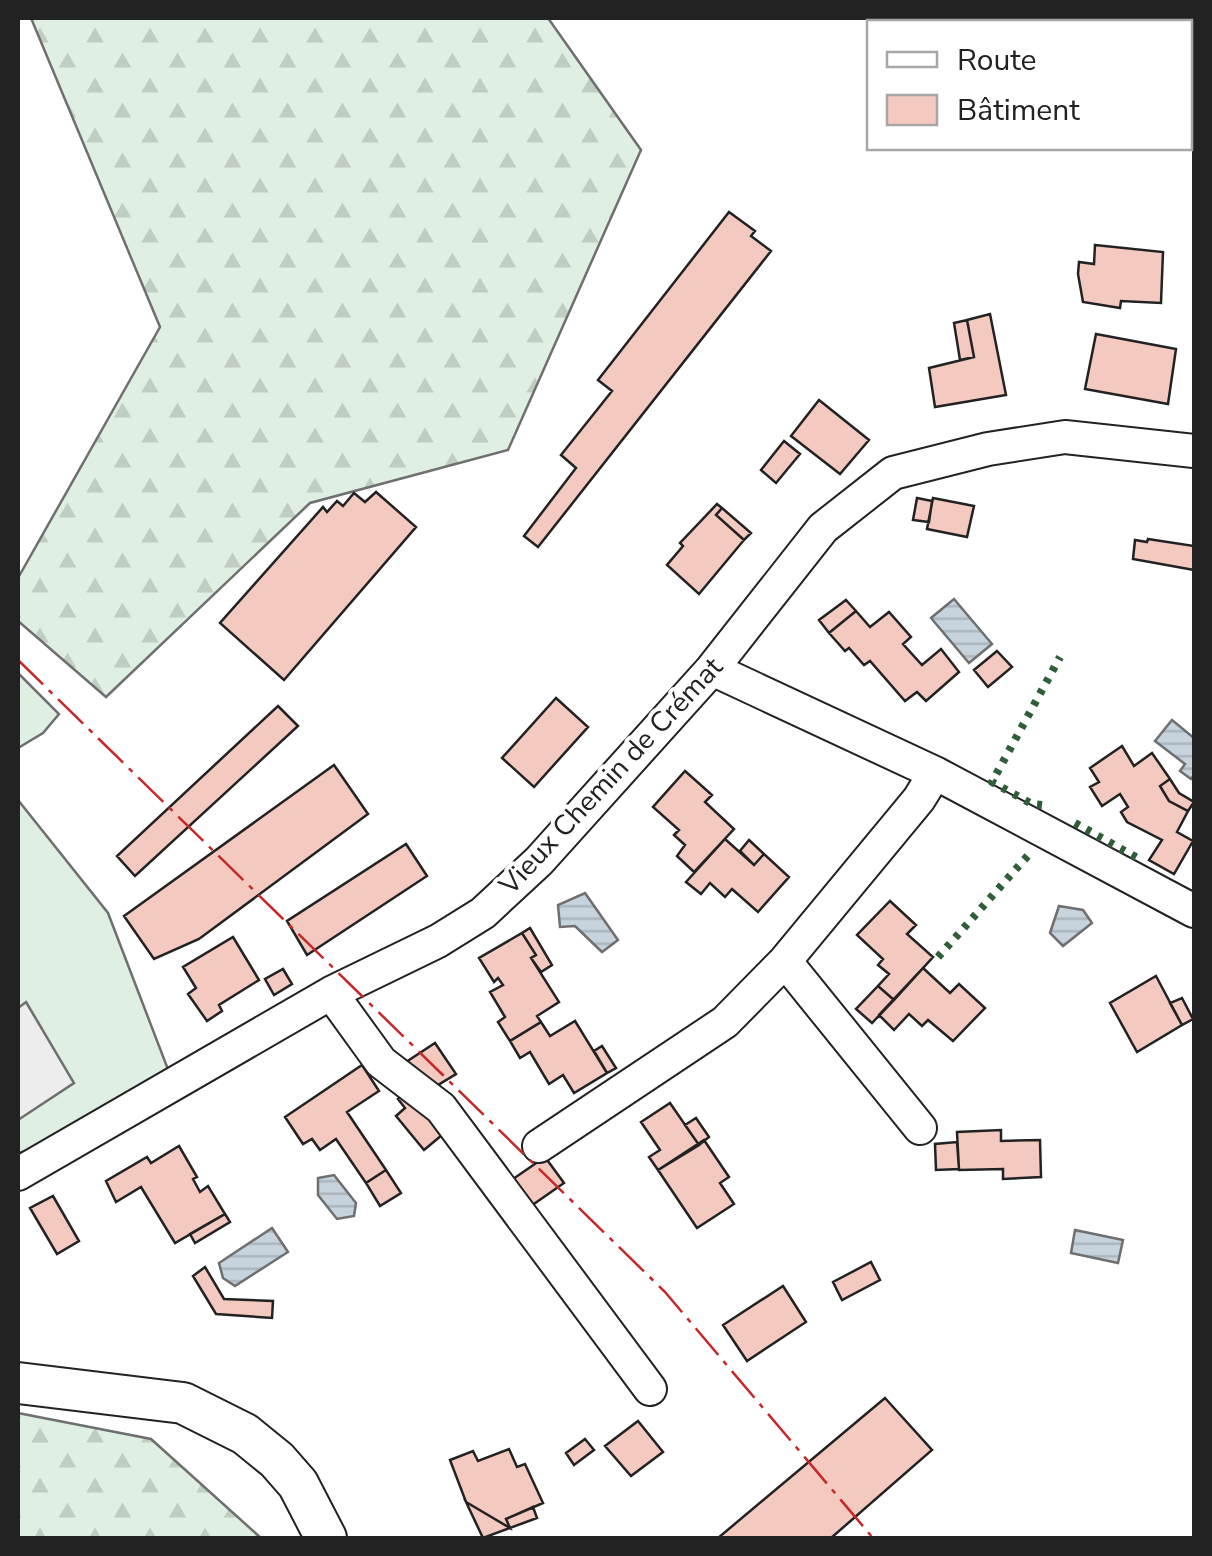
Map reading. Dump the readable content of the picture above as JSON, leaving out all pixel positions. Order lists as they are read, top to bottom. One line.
{"streets":{"street":["Vieux Chemin de Crémat"]},"legend":["Route","Bâtiment"]}
